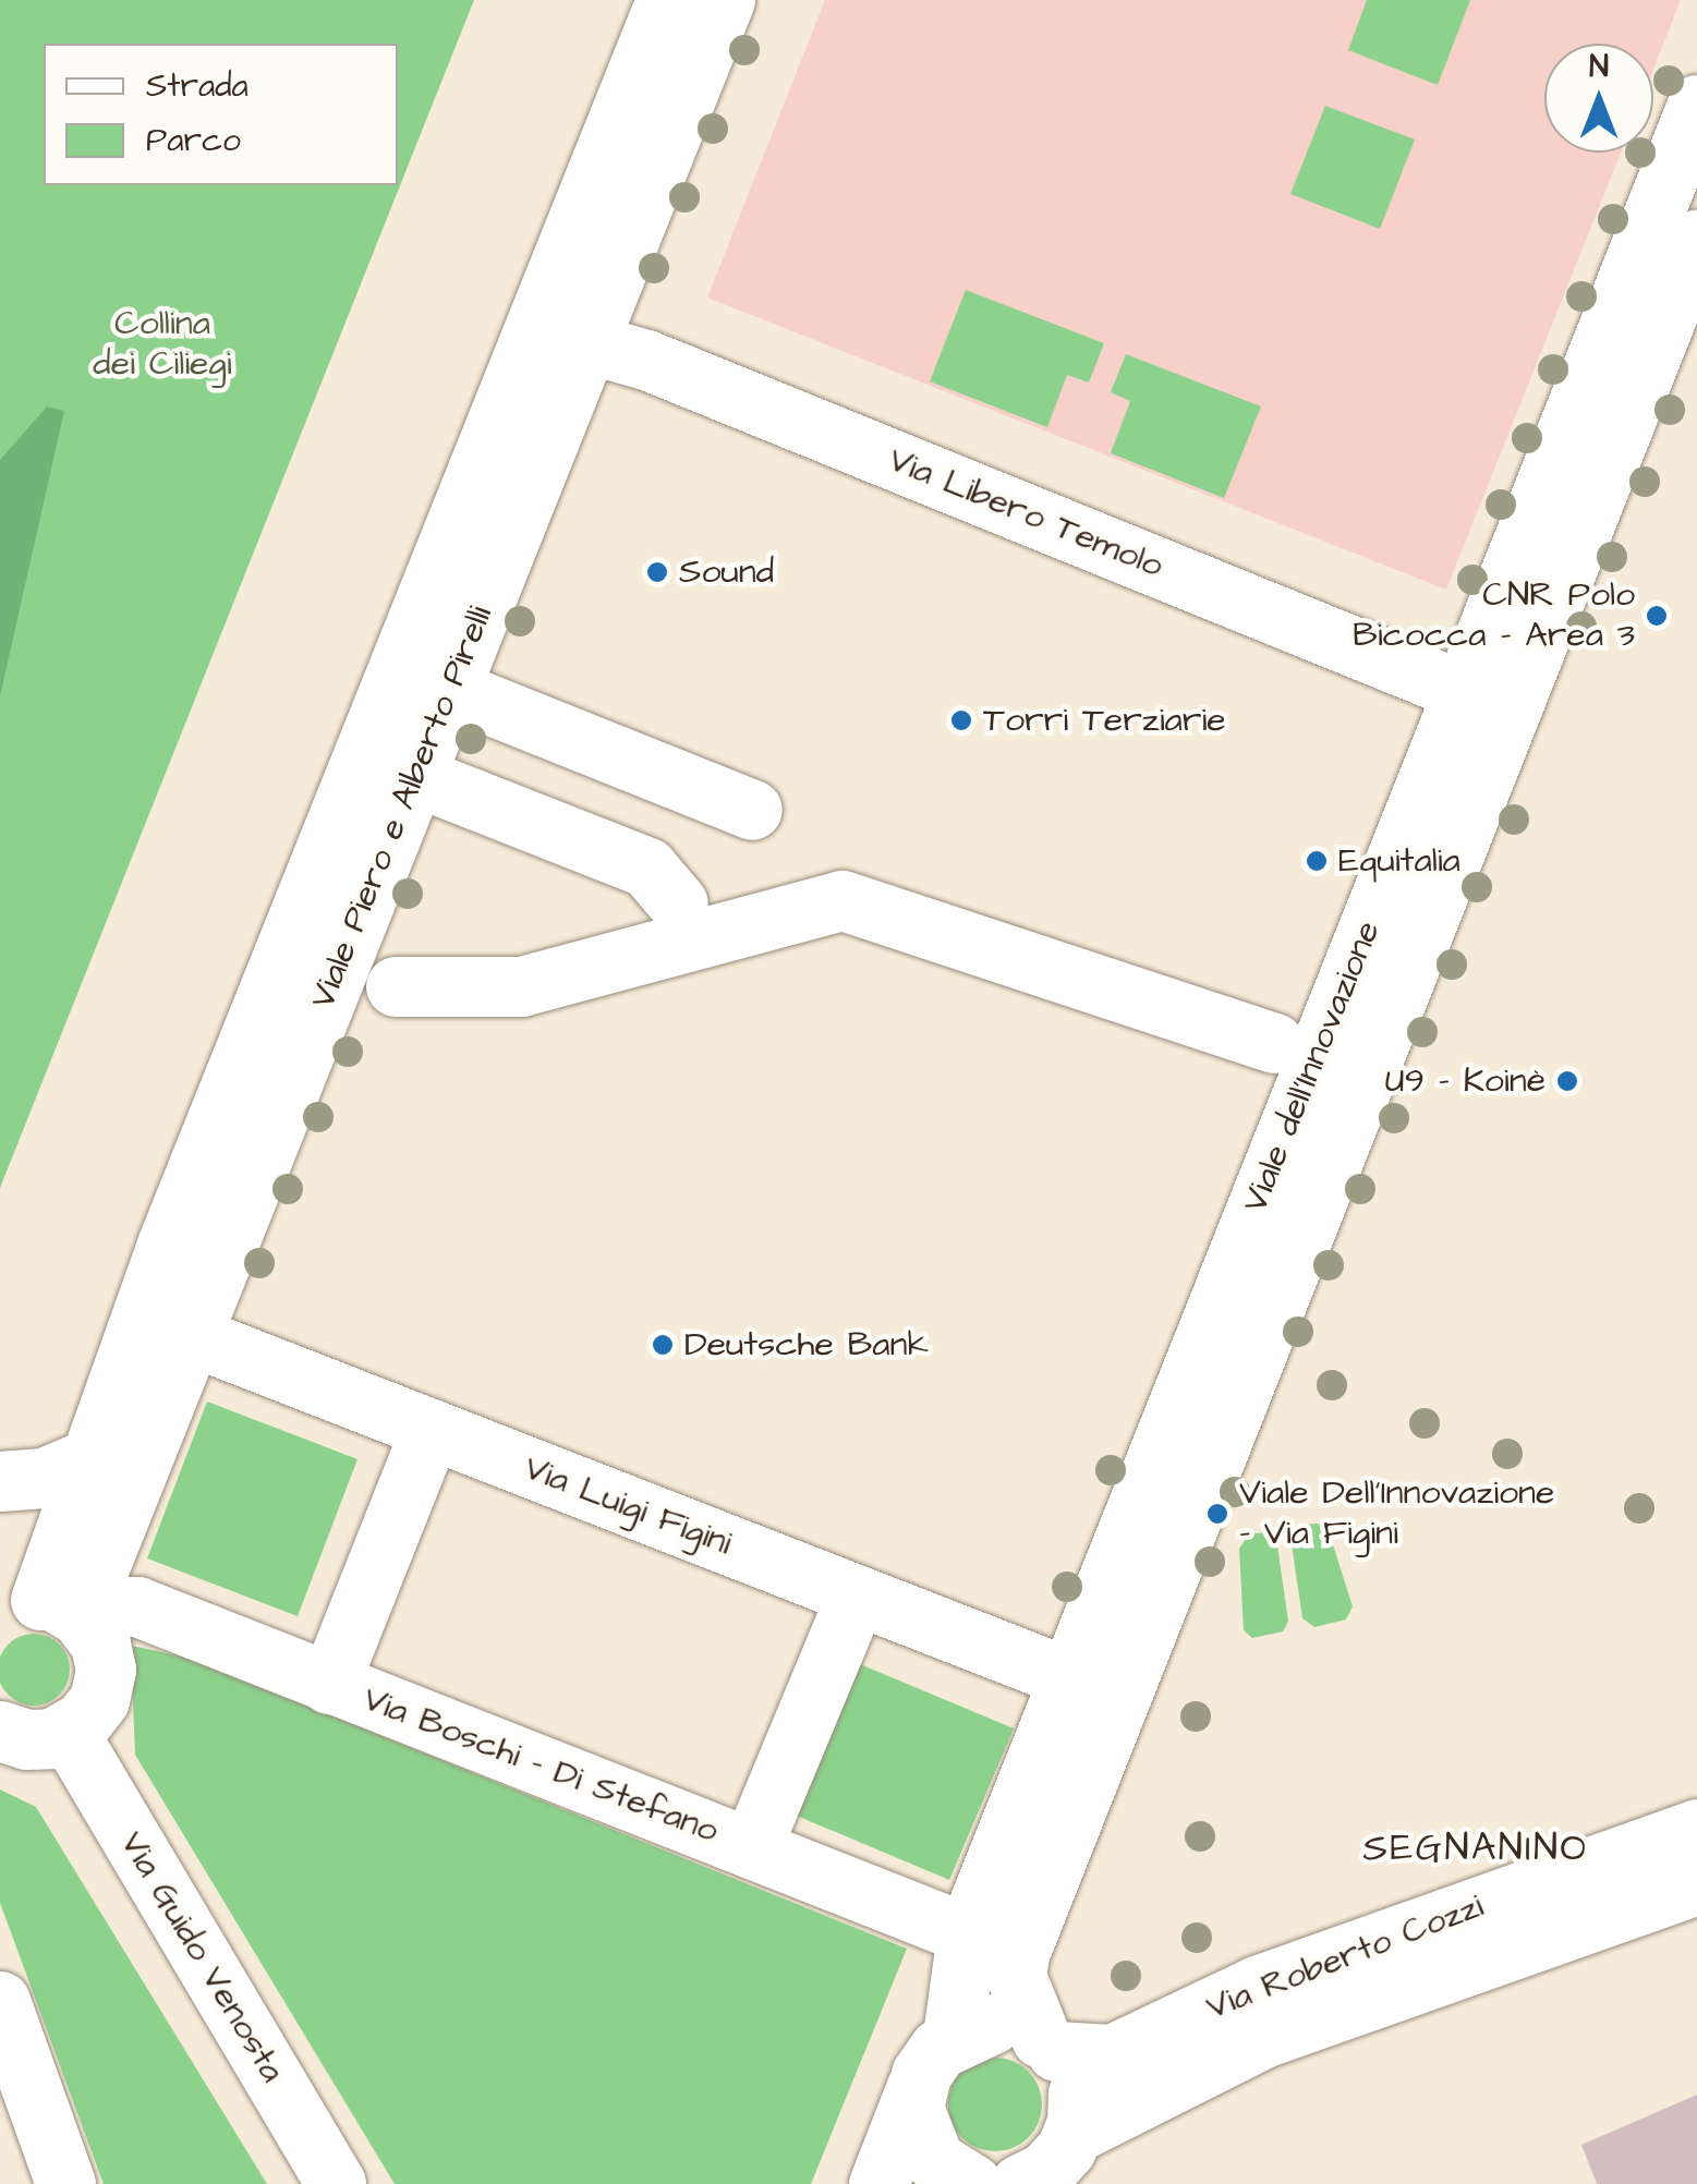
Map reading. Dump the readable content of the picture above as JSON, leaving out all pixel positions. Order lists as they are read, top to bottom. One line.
{"streets":{"street":["Via Libero Temolo","Viale Piero e Alberto Pirelli","Viale dell'Innovazione","Via Luigi Figini","Via Boschi - Di Stefano","Via Guido Venosta","Via Roberto Cozzi"]},"crossings":[["Via Libero Temolo","Viale Piero e Alberto Pirelli"],["Via Libero Temolo","Viale dell'Innovazione"],["Viale Piero e Alberto Pirelli","Via Luigi Figini"],["Viale Piero e Alberto Pirelli","Via Boschi - Di Stefano"],["Viale dell'Innovazione","Via Luigi Figini"],["Viale dell'Innovazione","Via Boschi - Di Stefano"],["Viale dell'Innovazione","Via Roberto Cozzi"],["Via Luigi Figini","Via Boschi - Di Stefano"]],"districts":["SEGNANINO"],"parks":["Collina dei Ciliegi"],"places":["Sound","CNR Polo Bicocca - Area 3","Torri Terziarie","Equitalia","U9 - Koinè","Deutsche Bank","Viale Dell'Innovazione - Via Figini"],"legend":["Strada","Parco"],"north":"top"}
